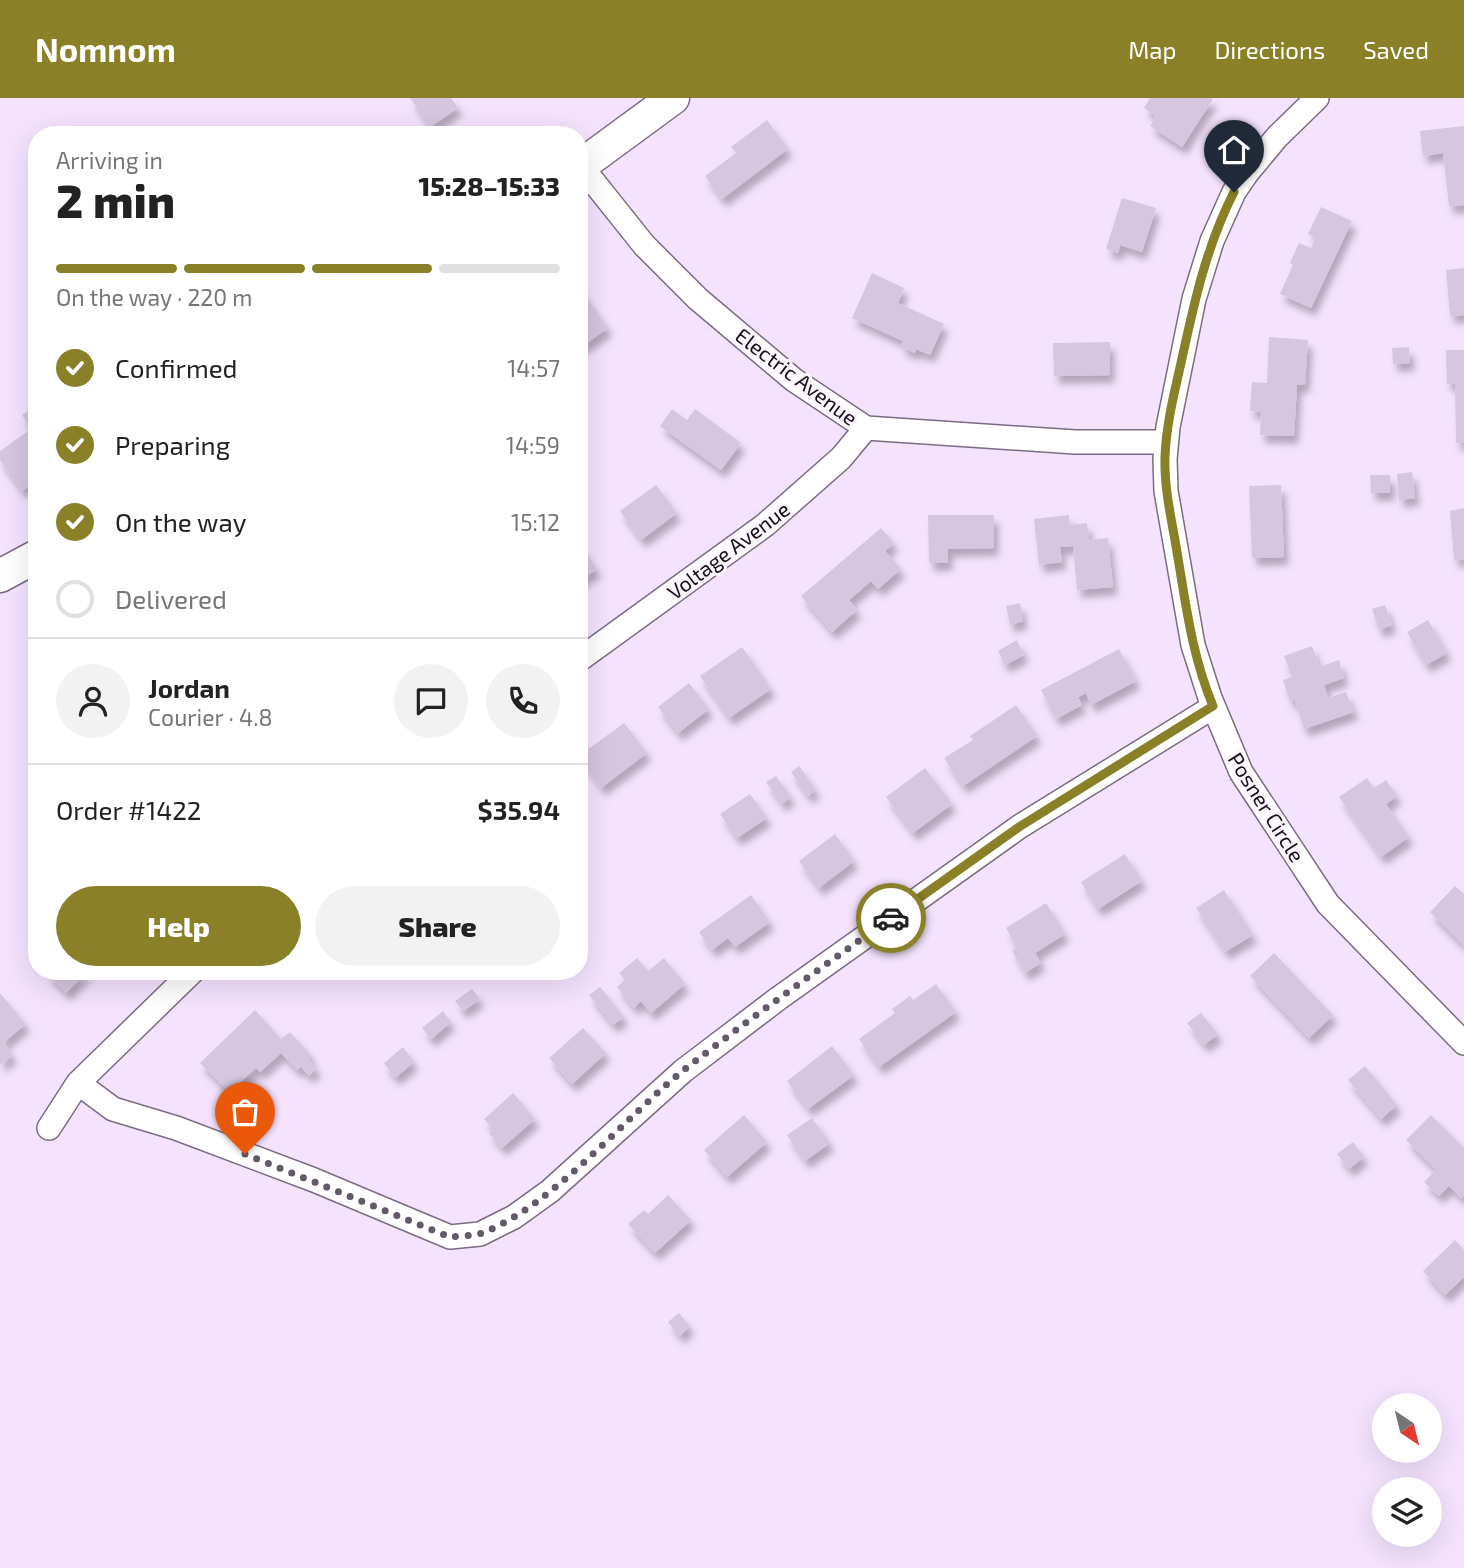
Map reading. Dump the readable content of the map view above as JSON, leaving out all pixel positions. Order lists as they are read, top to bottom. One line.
{"streets":{"street":["Electric Avenue","Voltage Avenue","Posner Circle"]},"crossings":[["Electric Avenue","Voltage Avenue"],["Electric Avenue","Posner Circle"]],"north":"bottom right","page":{"header":"Nomnom","nav":["Map","Directions","Saved"],"heading":["2 min","Arriving in","15:28–15:33"],"panel":["Jordan","Courier · 4.8","Order #1422","$35.94"],"bar":"On the way · 220 m","list":[["Confirmed","14:57"],["Preparing","14:59"],["On the way","15:12"],"Delivered"],"buttons":["Help","Share"]}}
